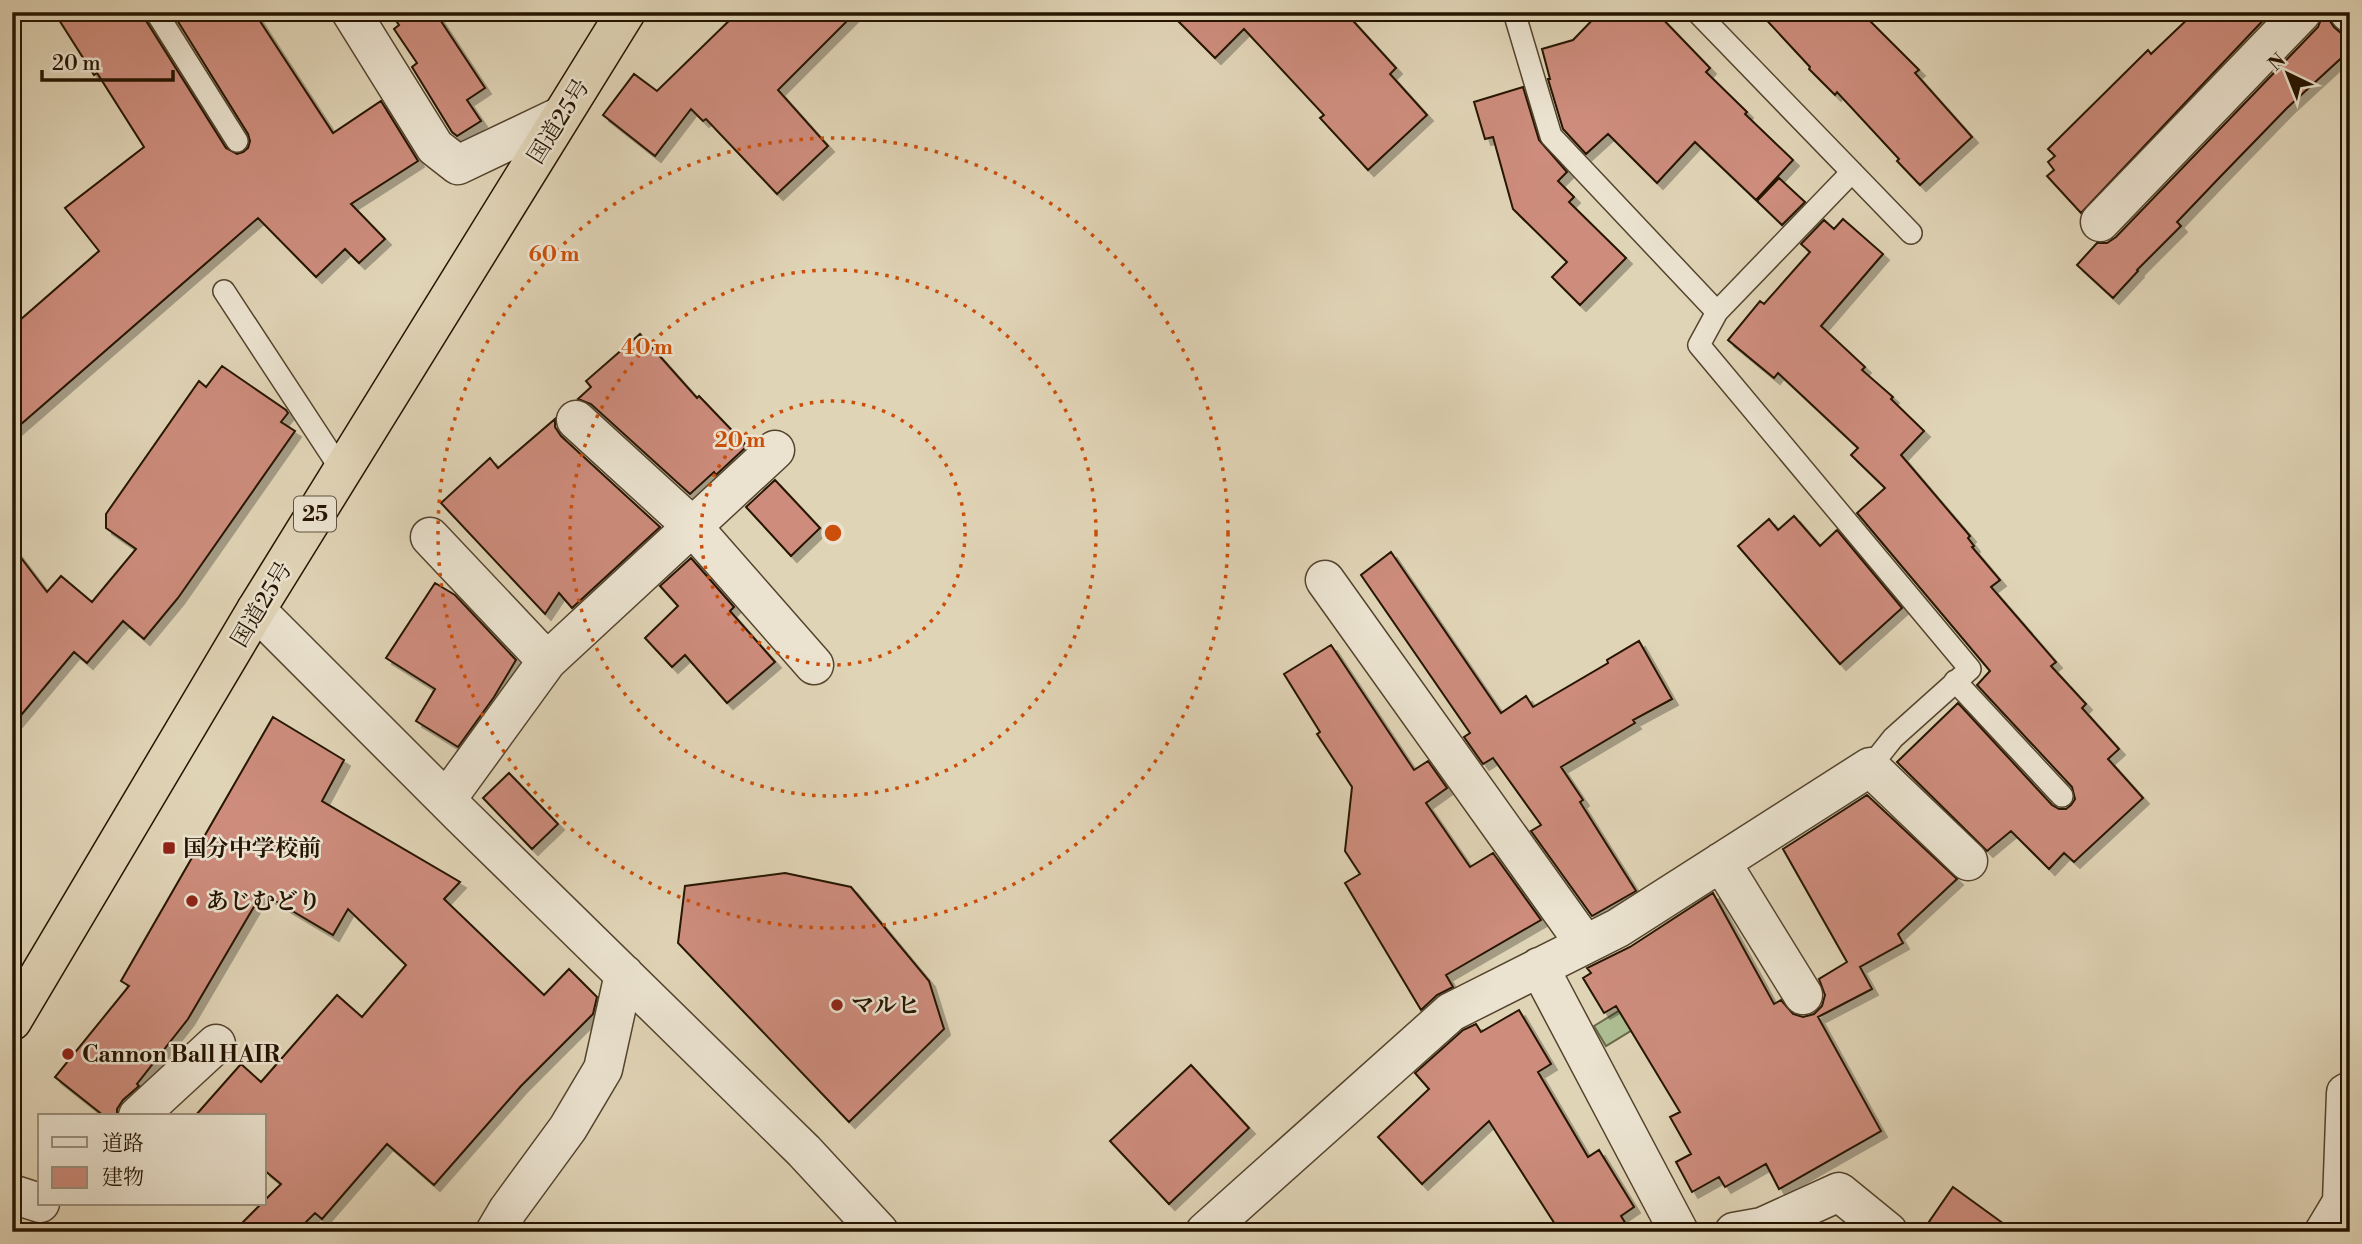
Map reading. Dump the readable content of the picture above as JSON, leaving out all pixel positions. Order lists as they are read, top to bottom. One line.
{"streets":{"highway":["国道25号","25"]},"places":{"transit":["国分中学校前"],"other":["あじむどり","マルヒ","Cannon Ball HAIR"]},"legend":["道路","建物"],"scale_bar":"20 m","north":"top left","rings":["60 m","40 m","20 m"]}
